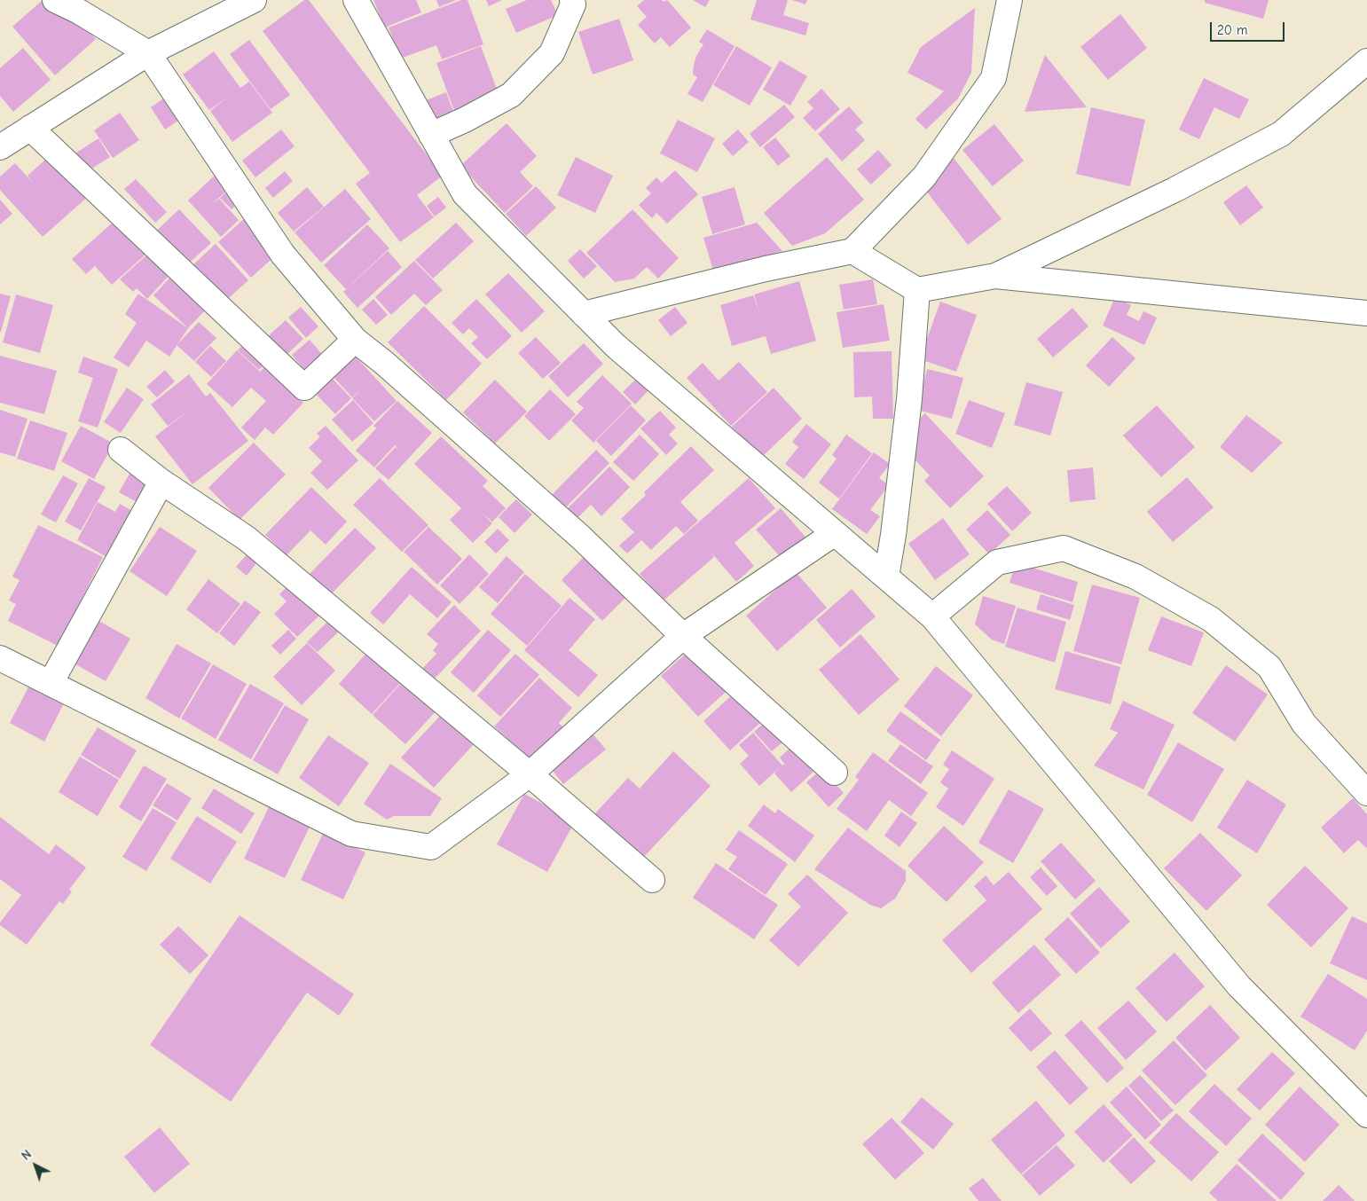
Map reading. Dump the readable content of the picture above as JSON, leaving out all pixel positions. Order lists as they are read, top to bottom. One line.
{"scale_bar":"20 m","north":"top left"}
